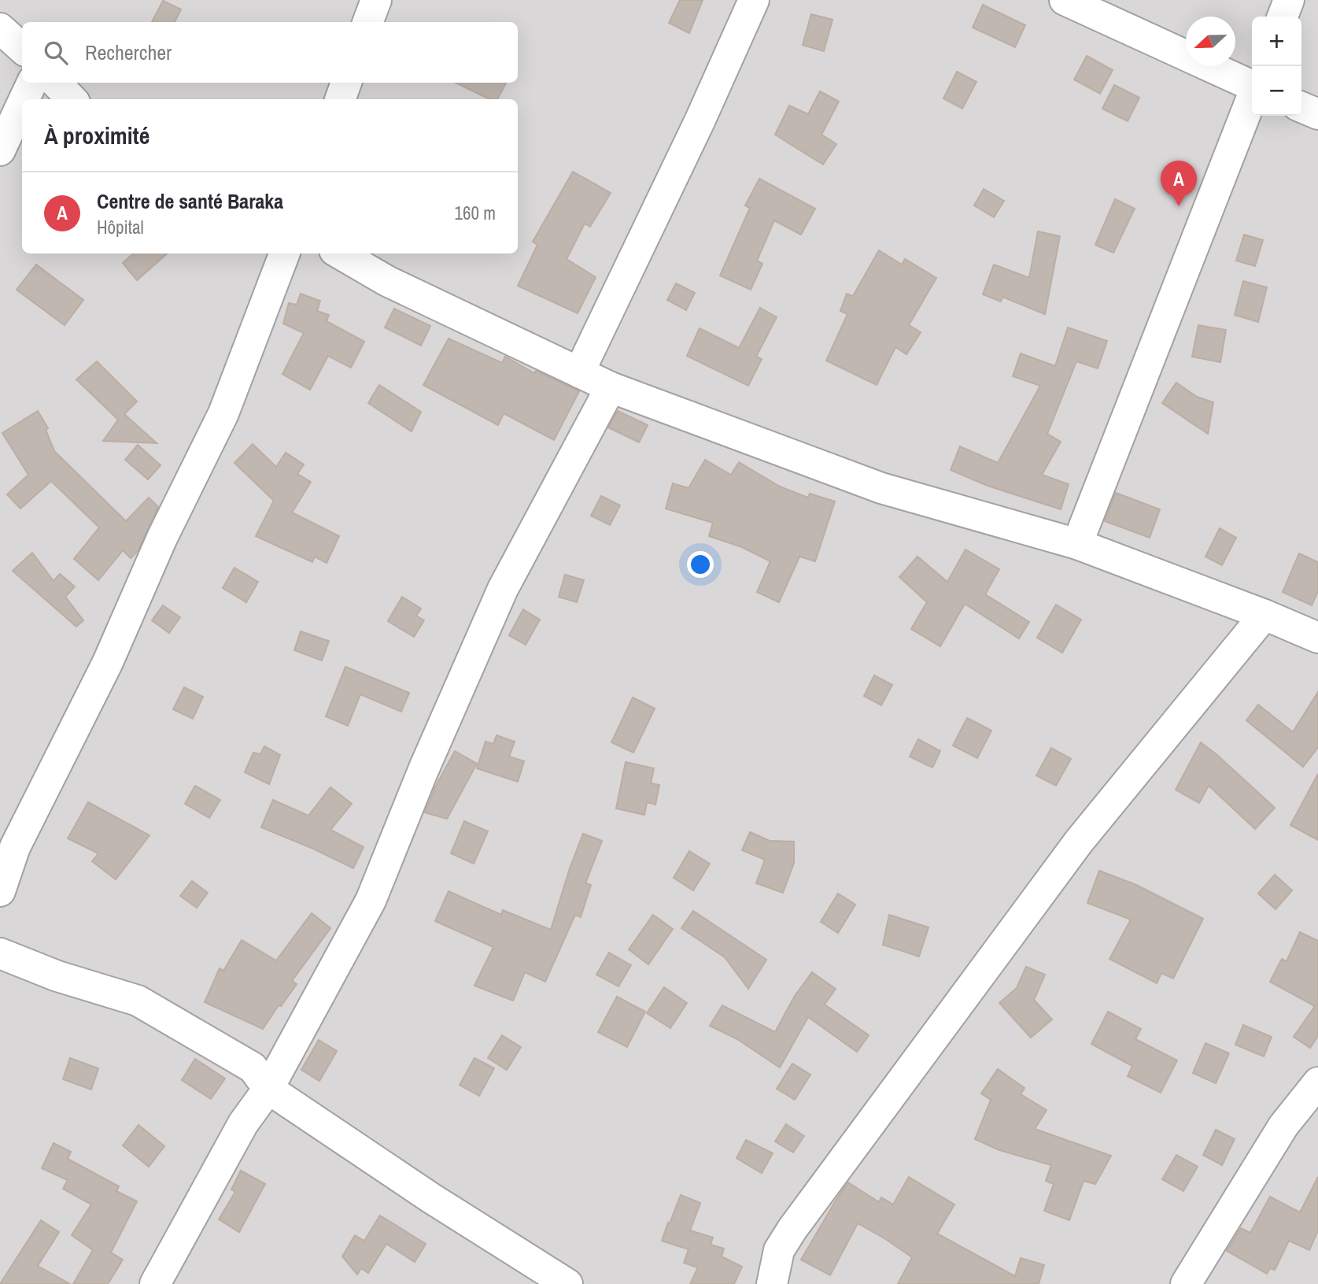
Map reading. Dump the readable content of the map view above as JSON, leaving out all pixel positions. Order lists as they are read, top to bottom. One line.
{"north":"left","page":{"map_buttons":["+","−"],"search":"Rechercher","heading":"À proximité","pins":"A","list":[{"mark":"A","name":"Centre de santé Baraka","note":"Hôpital","value":"160 m"}]}}
